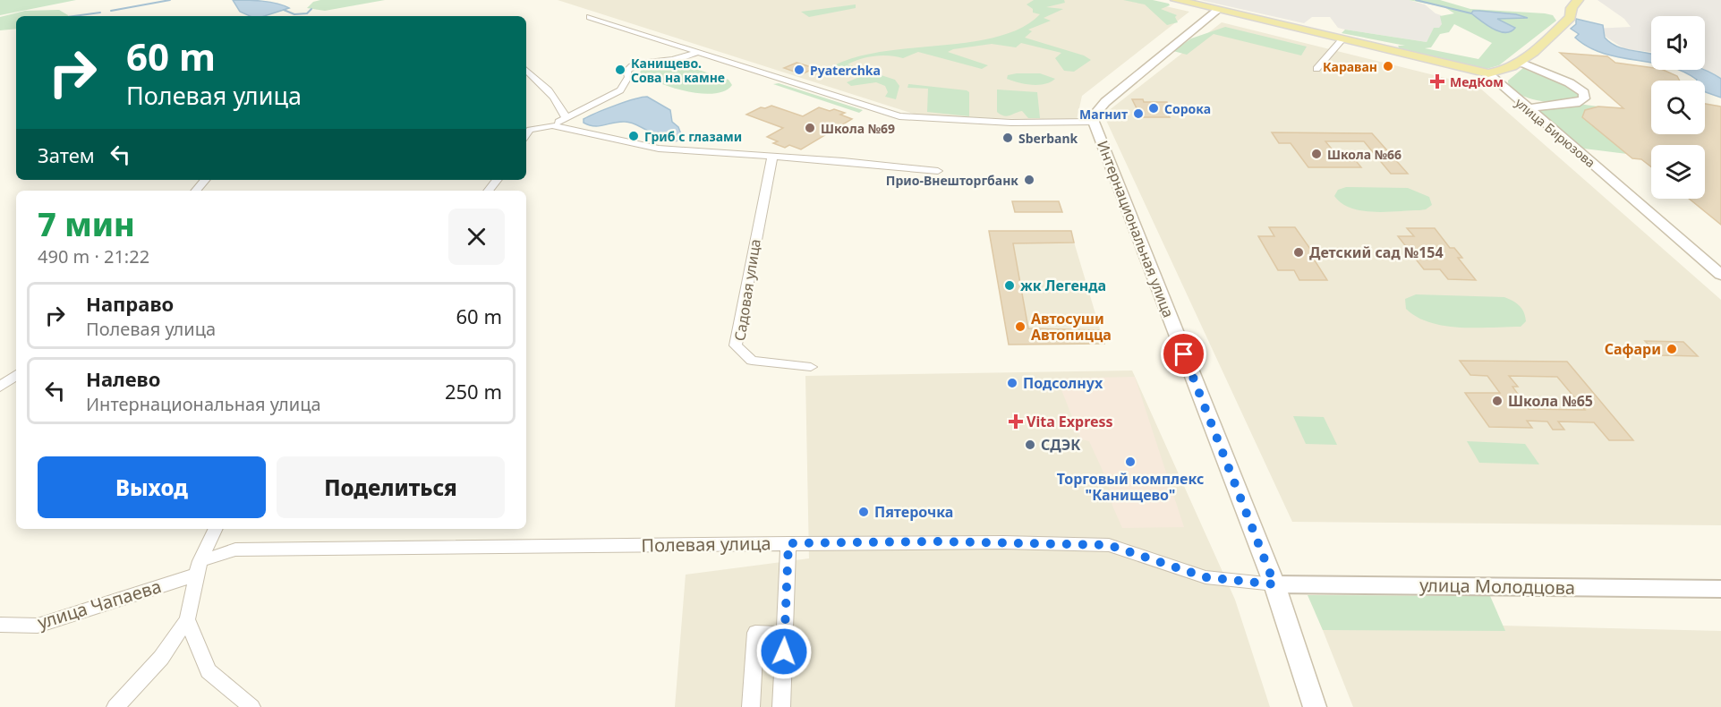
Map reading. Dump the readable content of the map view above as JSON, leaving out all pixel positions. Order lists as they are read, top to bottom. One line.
{"streets":{"main road":["улица Бирюзова","Интернациональная улица"],"street":["Садовая улица","Полевая улица","улица Молодцова","улица Чапаева"]},"crossings":[["улица Бирюзова","Интернациональная улица"],["Интернациональная улица","Полевая улица"],["Интернациональная улица","улица Молодцова"],["Полевая улица","улица Молодцова"],["Полевая улица","улица Чапаева"]],"places":{"other":["Караван","Канищево. Сова на камне","Pyaterchka","Сорока","Магнит","Школа №69","Гриб с глазами","Sberbank","Школа №66","Прио-Внешторгбанк","Детский сад №154","жк Легенда","Автосуши Автопицца","Сафари","Подсолнух","Школа №65","СДЭК","Торговый комплекс \"Канищево\"","Пятерочка"],"health":["МедКом","Vita Express"]},"page":{"turn":["60 m","Полевая улица"],"then":"Затем","heading":["7 мин","490 m · 21:22"],"list":[{"name":"Направо","note":"Полевая улица","value":"60 m"},{"name":"Налево","note":"Интернациональная улица","value":"250 m"}],"buttons":["Выход","Поделиться"]}}
